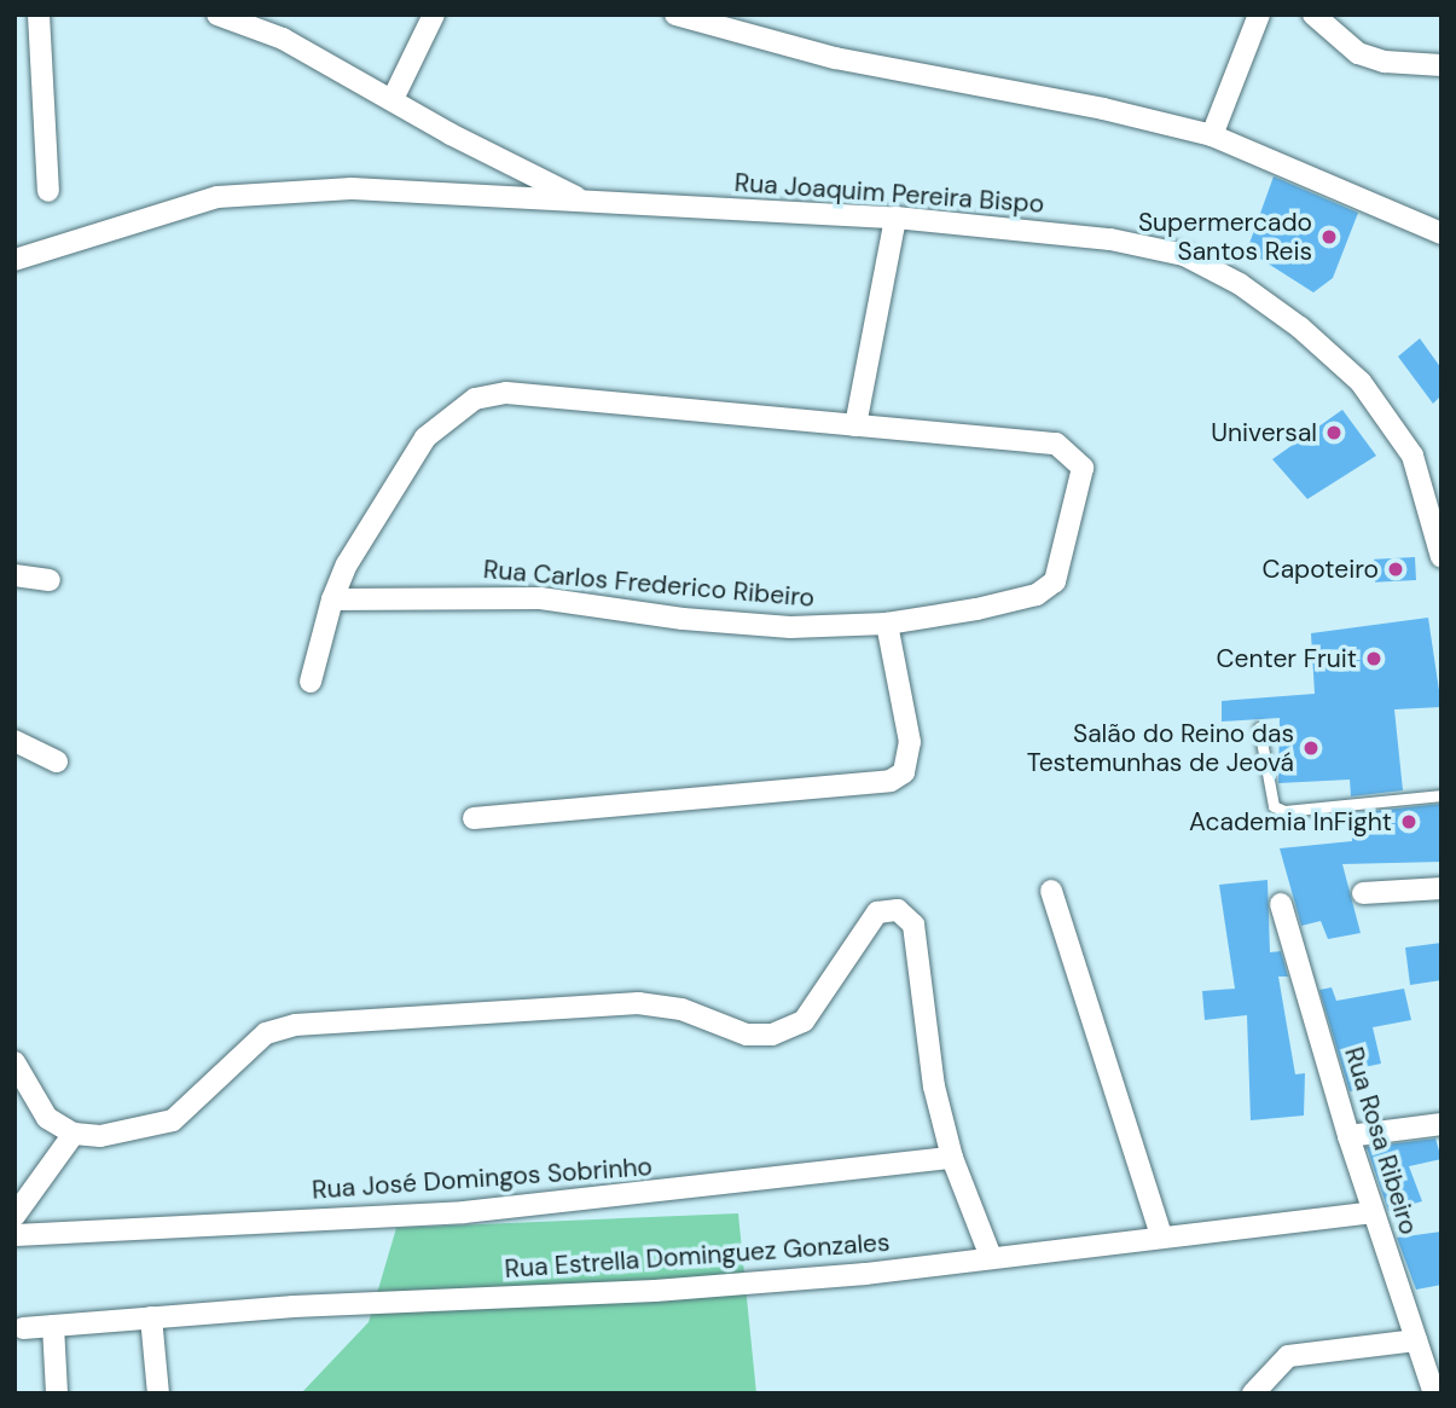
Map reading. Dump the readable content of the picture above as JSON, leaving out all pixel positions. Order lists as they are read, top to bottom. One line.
{"streets":{"street":["Rua Joaquim Pereira Bispo","Rua Carlos Frederico Ribeiro","Rua Rosa Ribeiro","Rua José Domingos Sobrinho","Rua Estrella Dominguez Gonzales"]},"crossings":[["Rua Rosa Ribeiro","Rua Estrella Dominguez Gonzales"]],"places":["Supermercado Santos Reis","Universal","Capoteiro","Center Fruit","Salão do Reino das Testemunhas de Jeová","Academia InFight"]}
